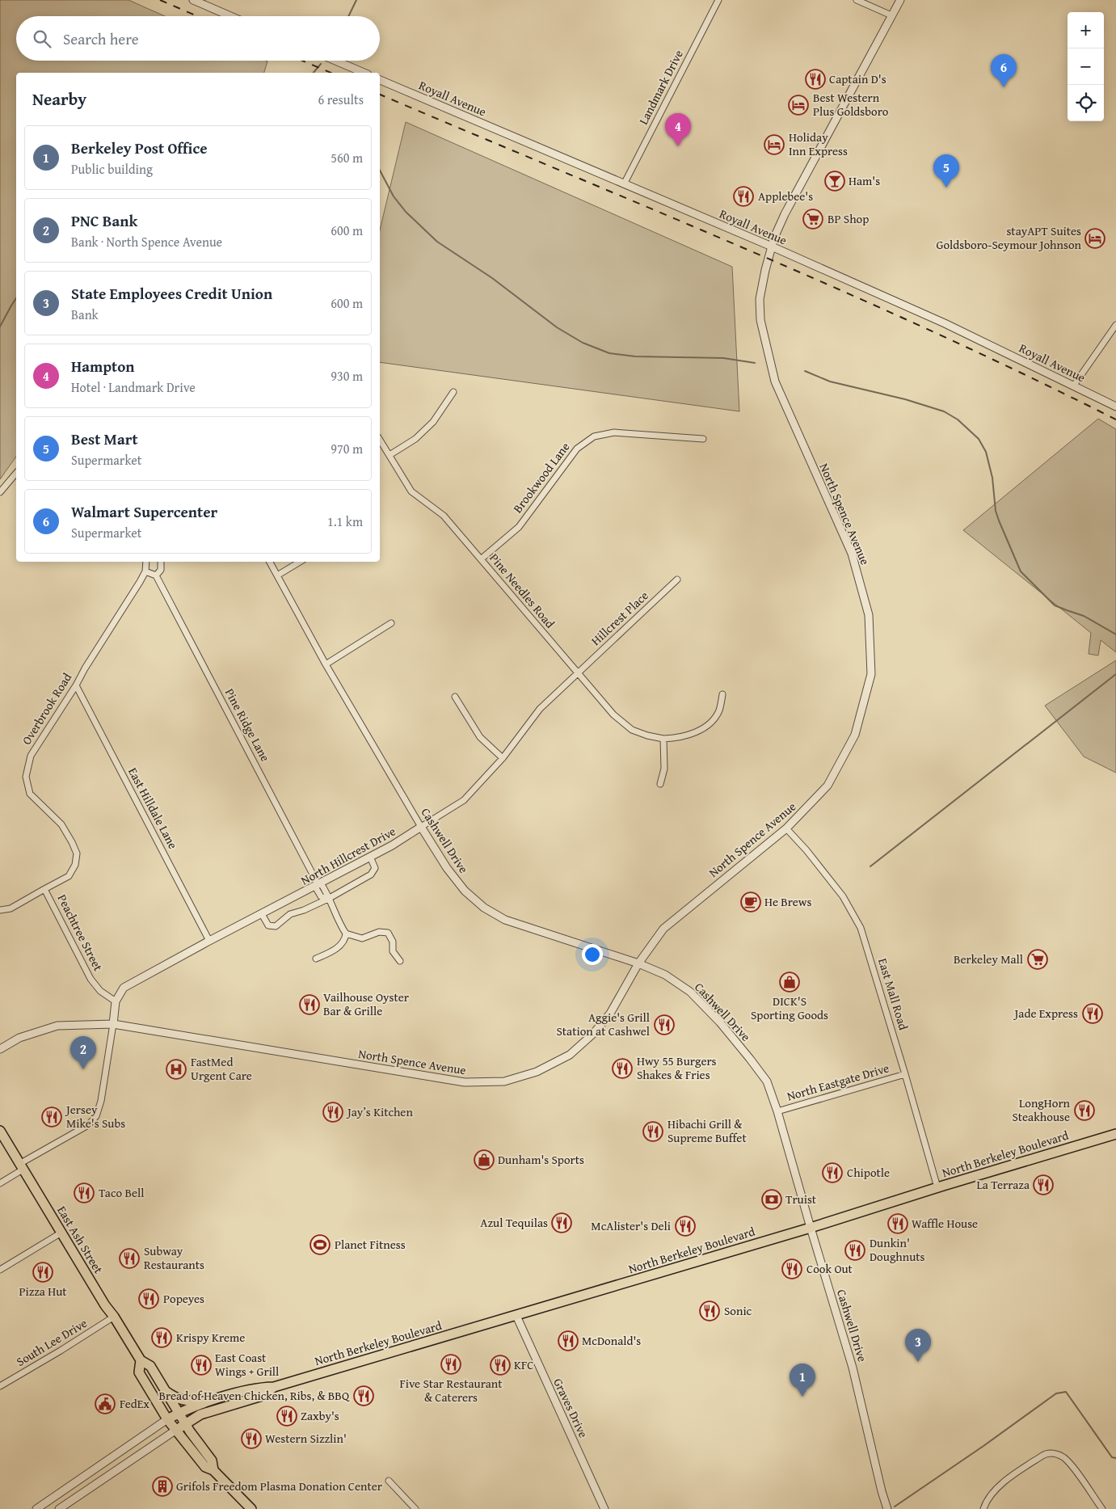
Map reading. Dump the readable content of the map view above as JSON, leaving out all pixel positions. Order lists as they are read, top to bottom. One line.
{"streets":{"main road":["North Berkeley Boulevard","East Ash Street"],"street":["Landmark Drive","Royall Avenue","Brookwood Lane","North Spence Avenue","Pine Needles Road","Hillcrest Place","Overbrook Road","Pine Ridge Lane","East Hilldale Lane","Cashwell Drive","North Hillcrest Drive","Peachtree Street","East Mall Road","North Eastgate Drive","South Lee Drive","Graves Drive"]},"crossings":[["Landmark Drive","Royall Avenue"],["Royall Avenue","North Spence Avenue"],["Brookwood Lane","Pine Needles Road"],["North Spence Avenue","Cashwell Drive"],["North Spence Avenue","North Hillcrest Drive"],["North Spence Avenue","East Mall Road"],["Pine Needles Road","Hillcrest Place"],["Pine Needles Road","North Hillcrest Drive"],["Hillcrest Place","North Hillcrest Drive"],["Overbrook Road","East Hilldale Lane"],["Overbrook Road","Peachtree Street"],["Pine Ridge Lane","North Hillcrest Drive"],["East Hilldale Lane","North Hillcrest Drive"],["Cashwell Drive","North Hillcrest Drive"],["Cashwell Drive","North Eastgate Drive"],["Cashwell Drive","North Berkeley Boulevard"],["North Hillcrest Drive","Peachtree Street"],["East Mall Road","North Eastgate Drive"],["East Mall Road","North Berkeley Boulevard"],["North Berkeley Boulevard","East Ash Street"],["North Berkeley Boulevard","Graves Drive"],["East Ash Street","South Lee Drive"]],"places":{"restaurant":["Captain D's","Applebee's","Vailhouse Oyster Bar & Grille","Jade Express","Aggie's Grill Station at Cashwel","Hwy 55 Burgers Shakes & Fries","LongHorn Steakhouse","Jay’s Kitchen","Jersey Mike's Subs","Hibachi Grill & Supreme Buffet","Chipotle","La Terraza","Taco Bell","Azul Tequilas","Waffle House","McAlister's Deli","Dunkin' Doughnuts","Subway Restaurants","Cook Out","Pizza Hut","Popeyes","Sonic","Krispy Kreme","McDonald's","Five Star Restaurant & Caterers","East Coast Wings + Grill","KFC","Bread of Heaven Chicken, Ribs, & BBQ","Zaxby's","Western Sizzlin'"],"hotel":["Best Western Plus Goldsboro","Holiday Inn Express","stayAPT Suites Goldsboro-Seymour Johnson"],"bar":["Ham's"],"supermarket":["BP Shop","Berkeley Mall"],"cafe":["He Brews"],"shop":["DICK'S Sporting Goods","Dunham's Sports"],"hospital":["FastMed Urgent Care"],"bank":["Truist"],"sports":["Planet Fitness"],"public building":["FedEx"],"building":["Grifols Freedom Plasma Donation Center"]},"page":{"map_buttons":["+","−"],"search":"Search here","pins":["6","4","5","2","3","1"],"heading":["Nearby","6 results"],"list":[{"mark":"1","name":"Berkeley Post Office","note":"Public building","value":"560 m"},{"mark":"2","name":"PNC Bank","note":"Bank · North Spence Avenue","value":"600 m"},{"mark":"3","name":"State Employees Credit Union","note":"Bank","value":"600 m"},{"mark":"4","name":"Hampton","note":"Hotel · Landmark Drive","value":"930 m"},{"mark":"5","name":"Best Mart","note":"Supermarket","value":"970 m"},{"mark":"6","name":"Walmart Supercenter","note":"Supermarket","value":"1.1 km"}]}}
